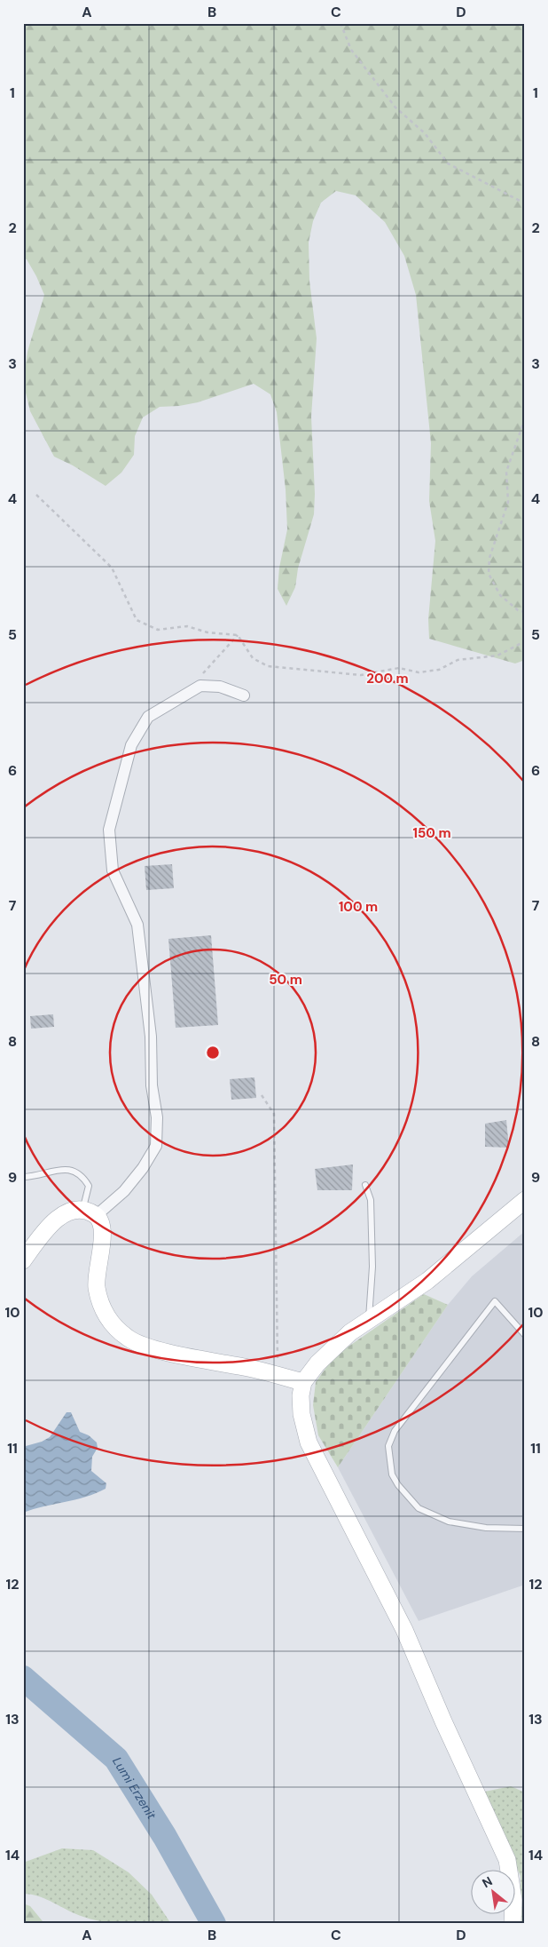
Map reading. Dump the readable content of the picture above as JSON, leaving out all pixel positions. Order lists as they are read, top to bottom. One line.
{"water":["Lumi Erzenit"],"north":"top left","grid":{"columns":["A","B","C","D"],"rows":["1","2","3","4","5","6","7","8","9","10","11","12","13","14"]},"rings":["200 m","150 m","100 m","50 m"]}
